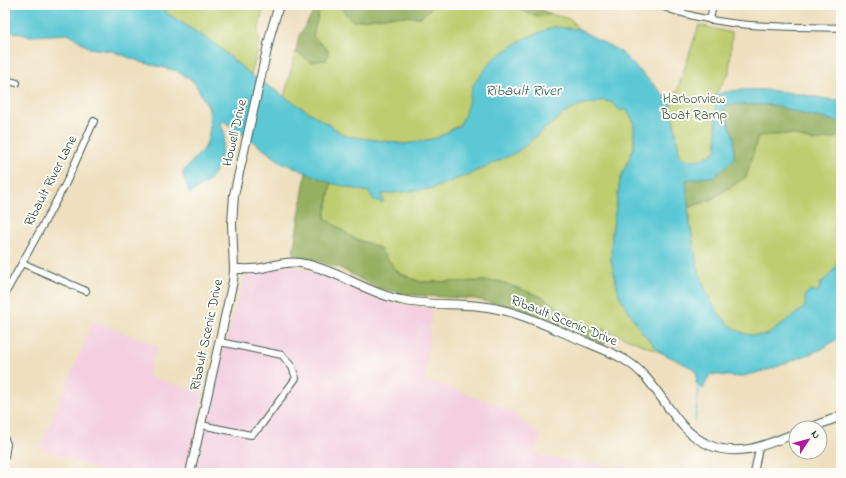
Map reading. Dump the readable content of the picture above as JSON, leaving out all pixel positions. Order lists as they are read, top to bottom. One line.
{"streets":{"street":["Howell Drive","Ribault River Lane","Ribault Scenic Drive"]},"crossings":[["Howell Drive","Ribault Scenic Drive"]],"water":["Ribault River"],"parks":["Harborview Boat Ramp"],"north":"top right"}
